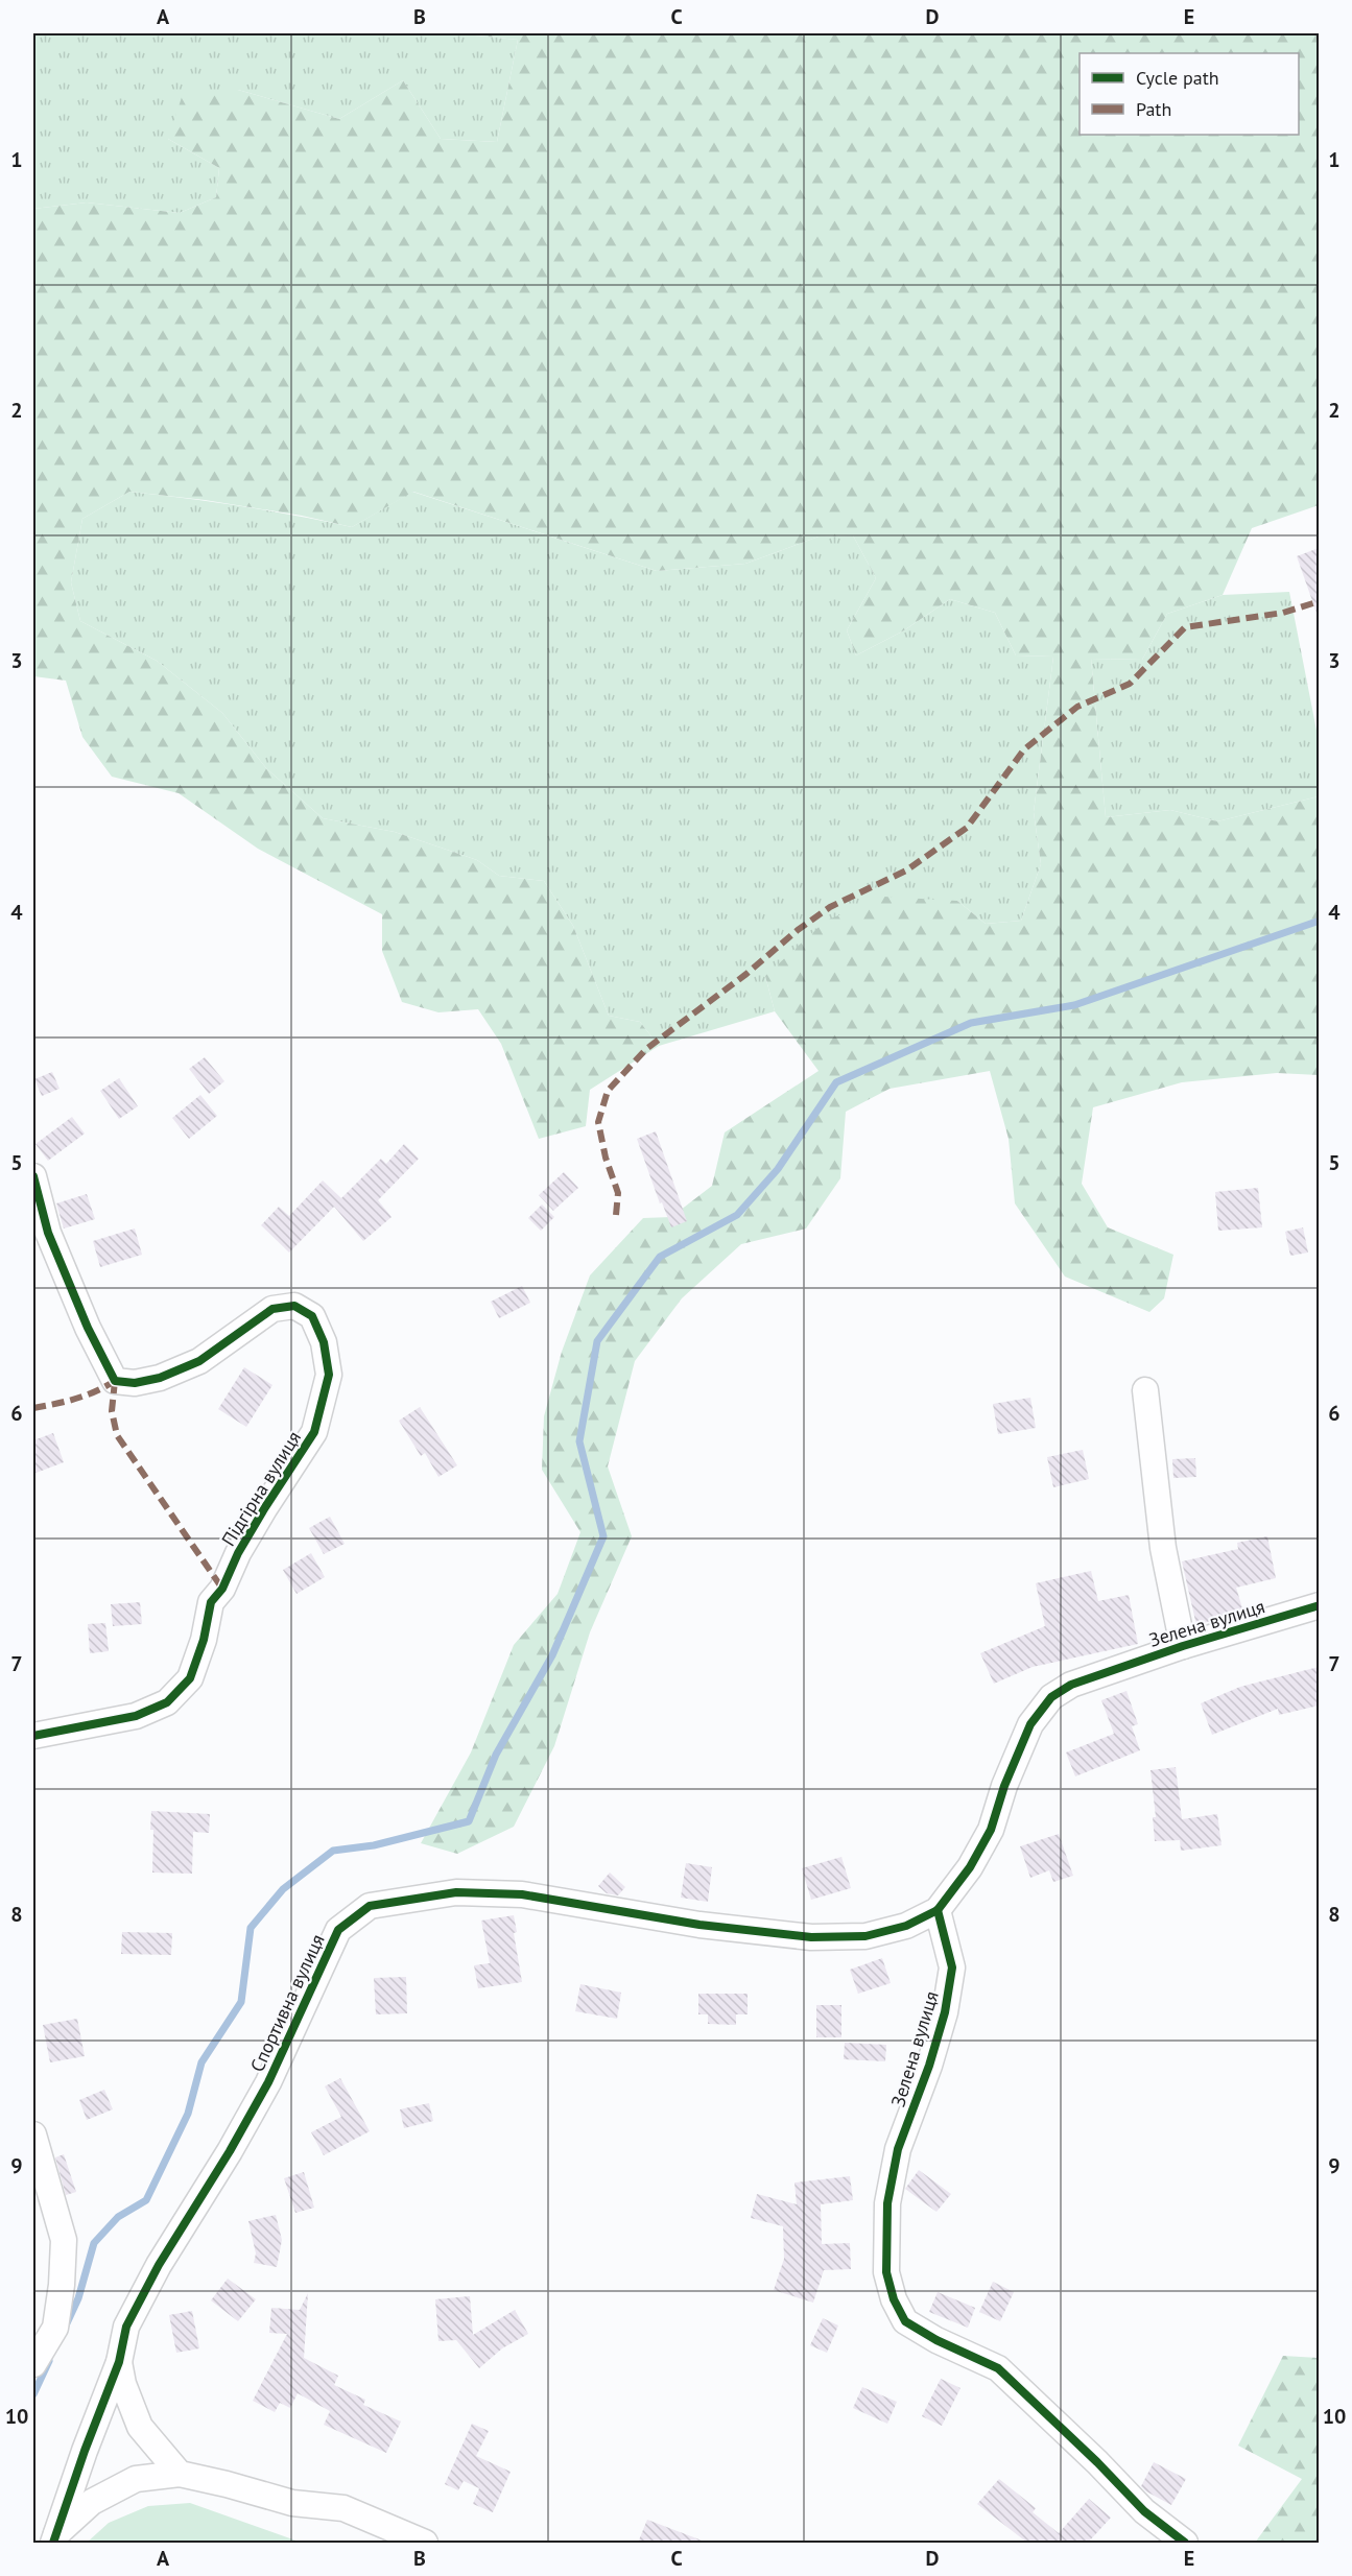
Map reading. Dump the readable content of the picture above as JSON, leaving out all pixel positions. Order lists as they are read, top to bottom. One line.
{"streets":{"street":["Підгірна вулиця","Зелена вулиця","Спортивна вулиця"]},"crossings":[["Зелена вулиця","Спортивна вулиця"]],"legend":["Cycle path","Path"],"grid":{"columns":["A","B","C","D","E"],"rows":["1","2","3","4","5","6","7","8","9","10"]}}
